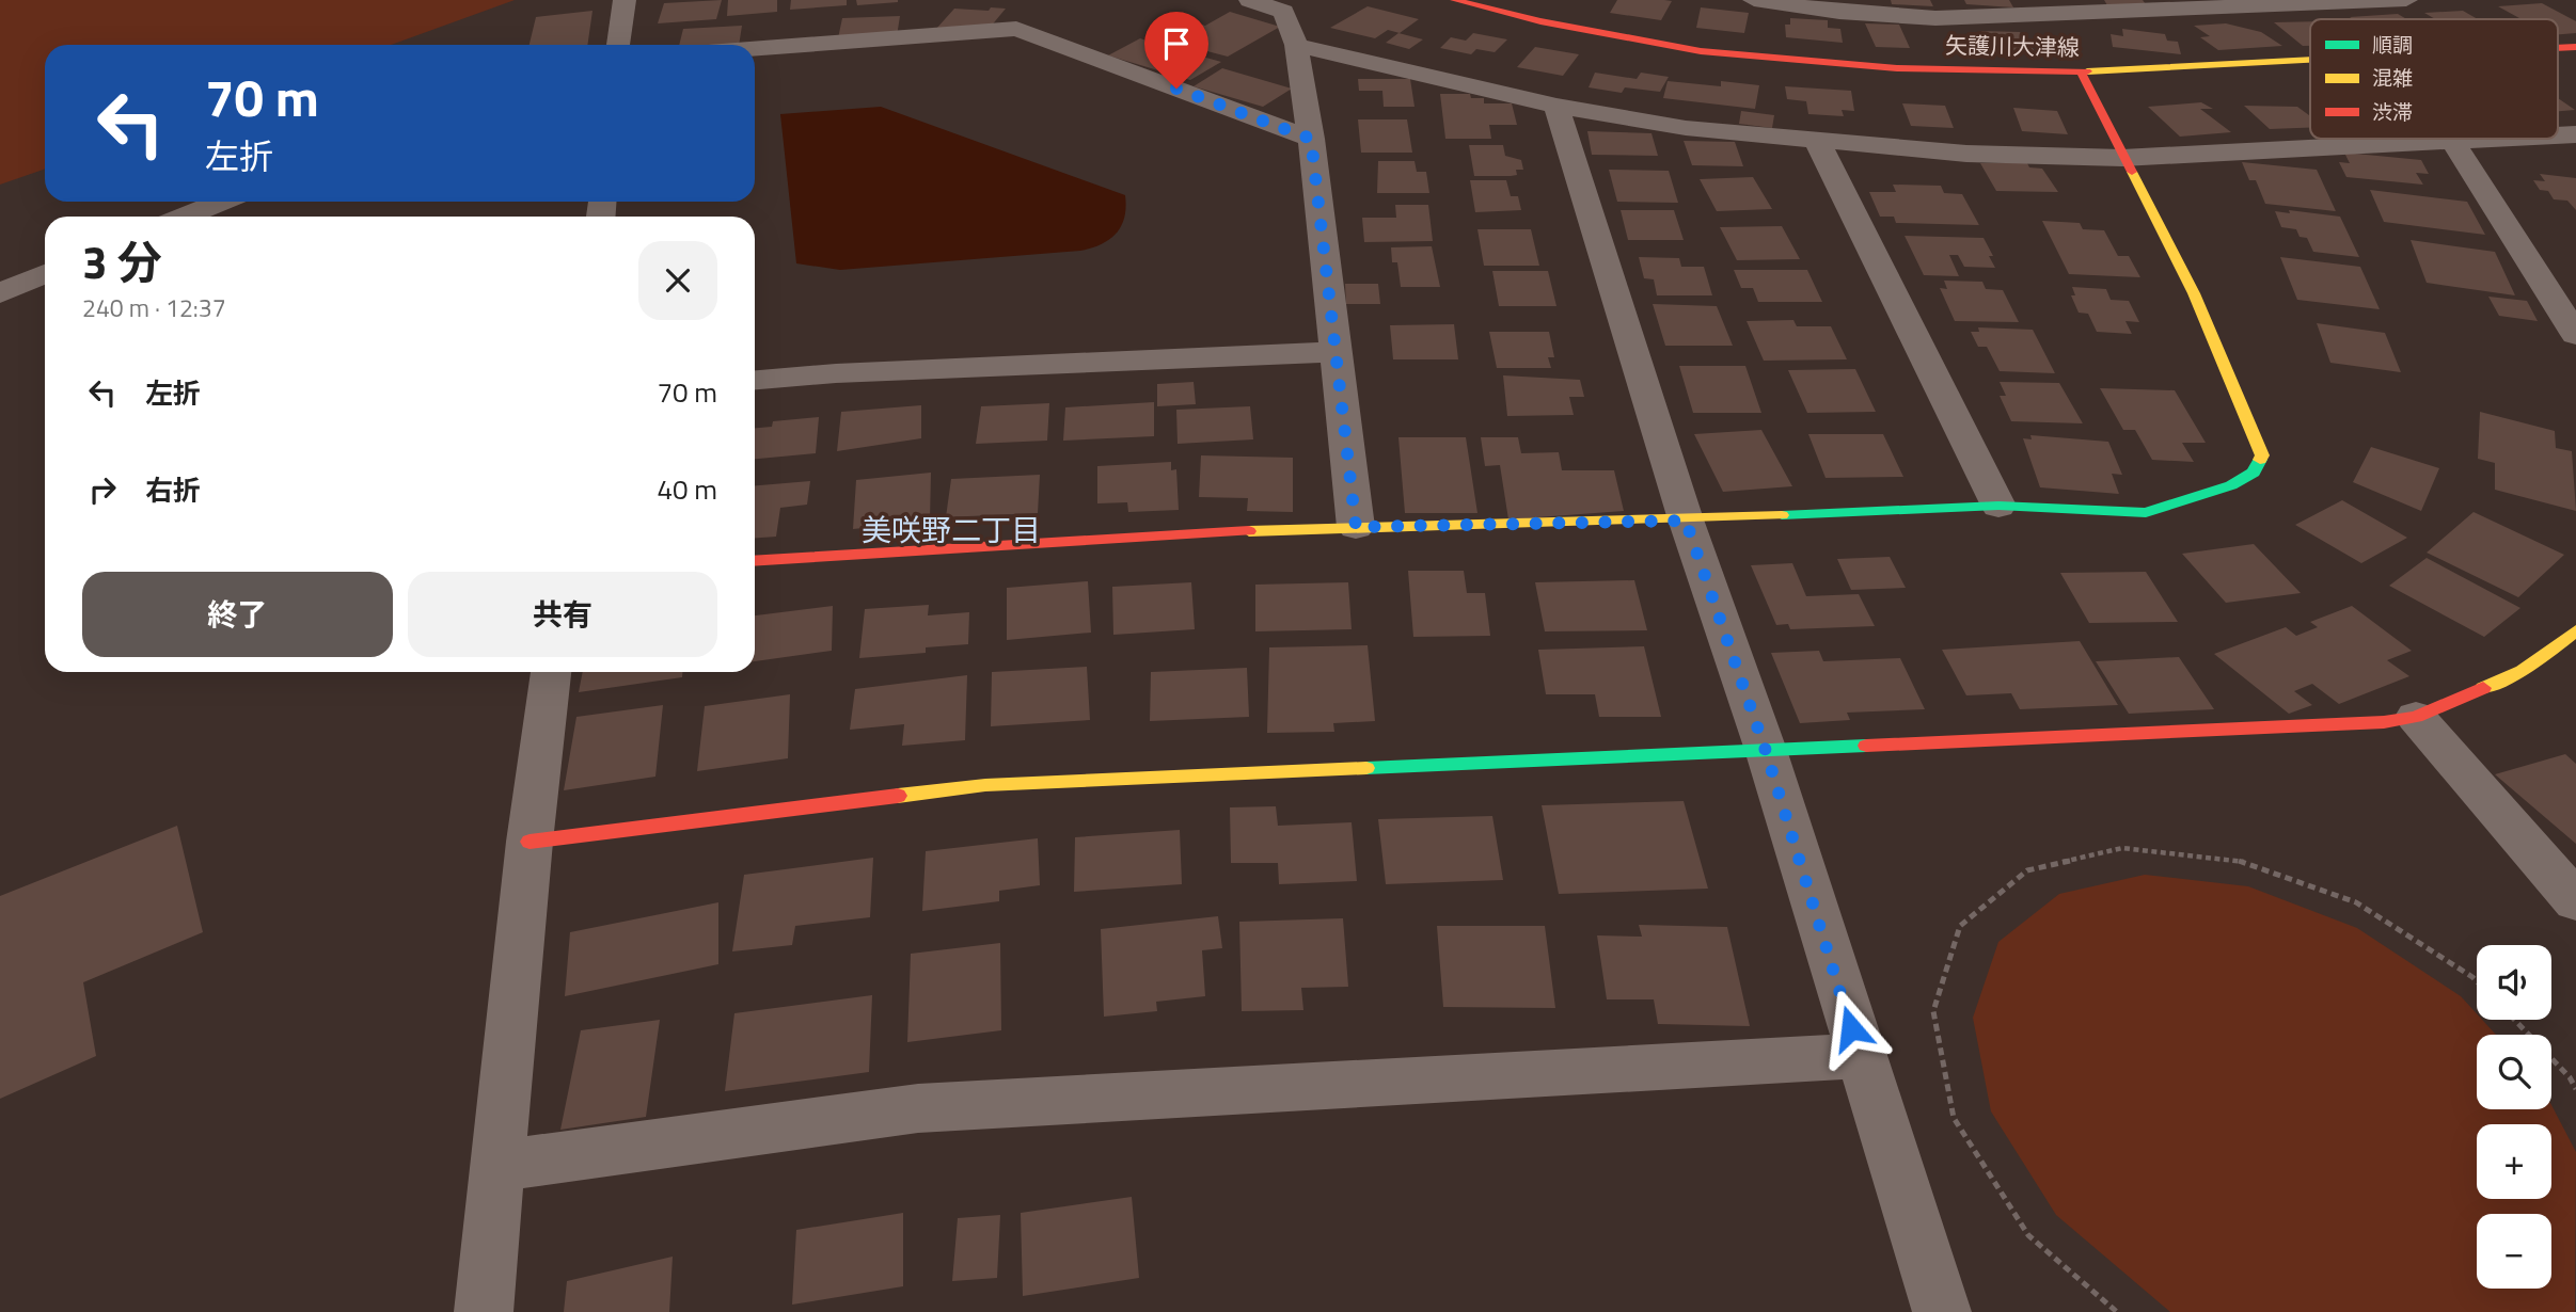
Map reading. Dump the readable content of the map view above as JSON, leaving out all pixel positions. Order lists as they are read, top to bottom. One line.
{"streets":{"street":["矢護川大津線"]},"districts":["美咲野二丁目"],"legend":["順調","混雑","渋滞"],"page":{"turn":["70 m","左折"],"heading":["3 分","240 m · 12:37"],"list":[{"name":"左折","value":"70 m"},{"name":"右折","value":"40 m"}],"buttons":["終了","共有"],"map_buttons":["+","−"]}}
